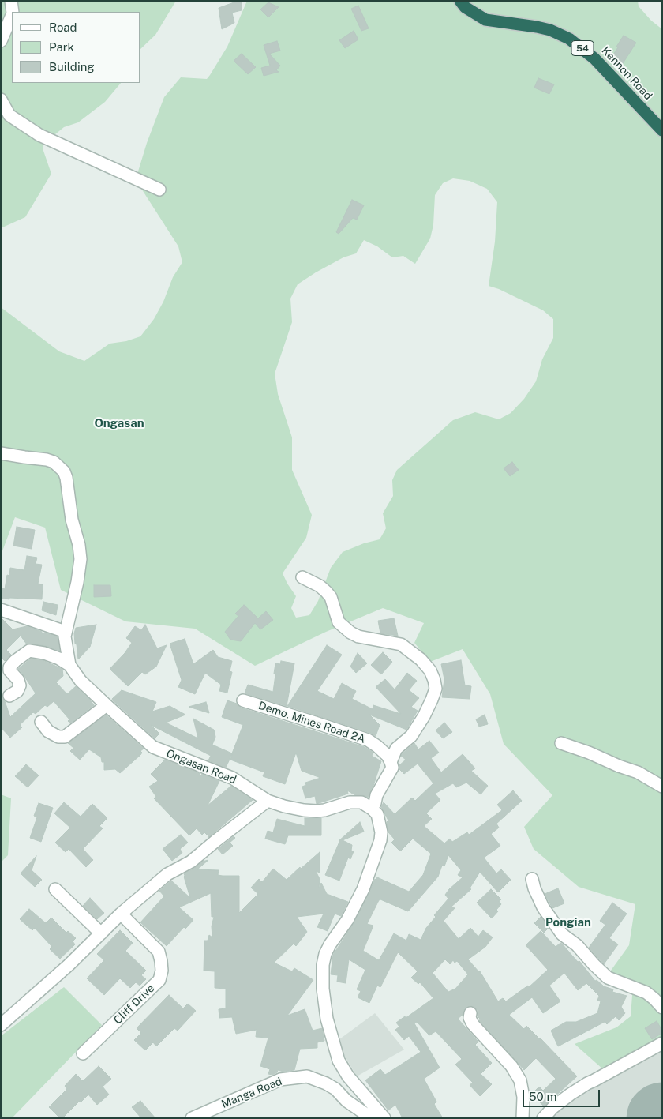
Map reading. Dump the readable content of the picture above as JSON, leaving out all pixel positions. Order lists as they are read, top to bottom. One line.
{"streets":{"highway":["54","Kennon Road"],"street":["Demo. Mines Road 2A","Ongasan Road","Cliff Drive","Manga Road"]},"districts":["Ongasan","Pongian"],"legend":["Road","Park","Building"],"scale_bar":"50 m"}
